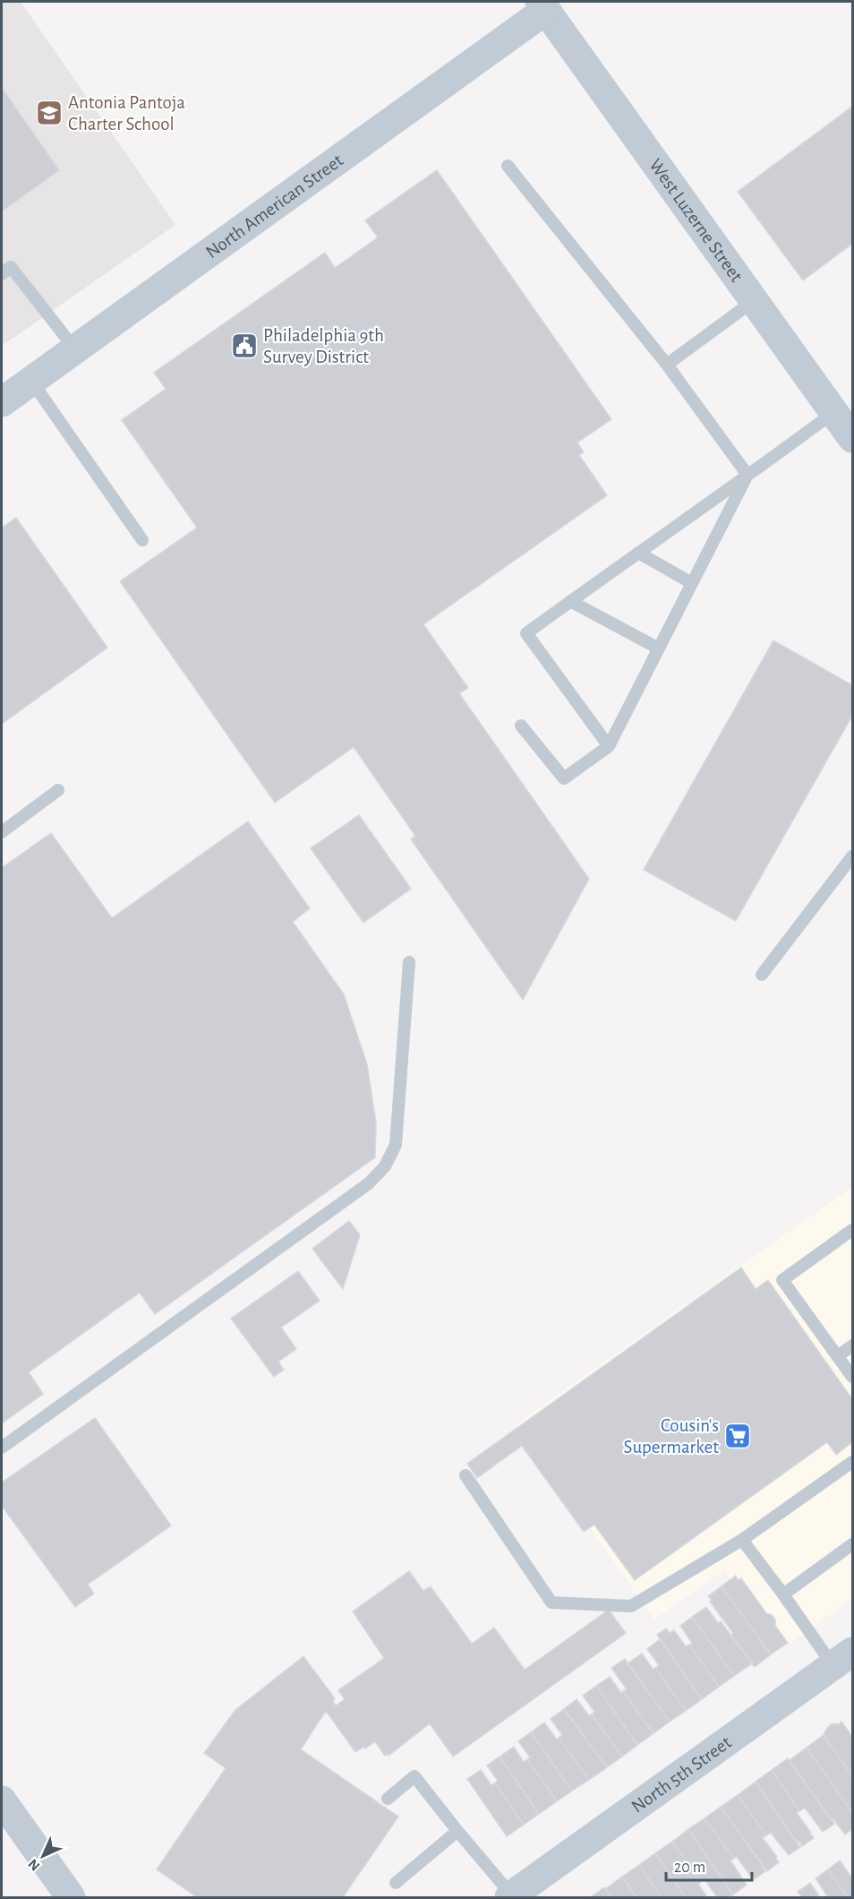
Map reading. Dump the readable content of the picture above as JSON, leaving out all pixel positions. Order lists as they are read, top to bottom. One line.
{"streets":{"street":["North American Street","West Luzerne Street","North 5th Street"]},"crossings":[["North American Street","West Luzerne Street"]],"places":{"school or university":["Antonia Pantoja Charter School"],"public building":["Philadelphia 9th Survey District"],"supermarket":["Cousin's Supermarket"]},"scale_bar":"20 m","north":"bottom left"}
